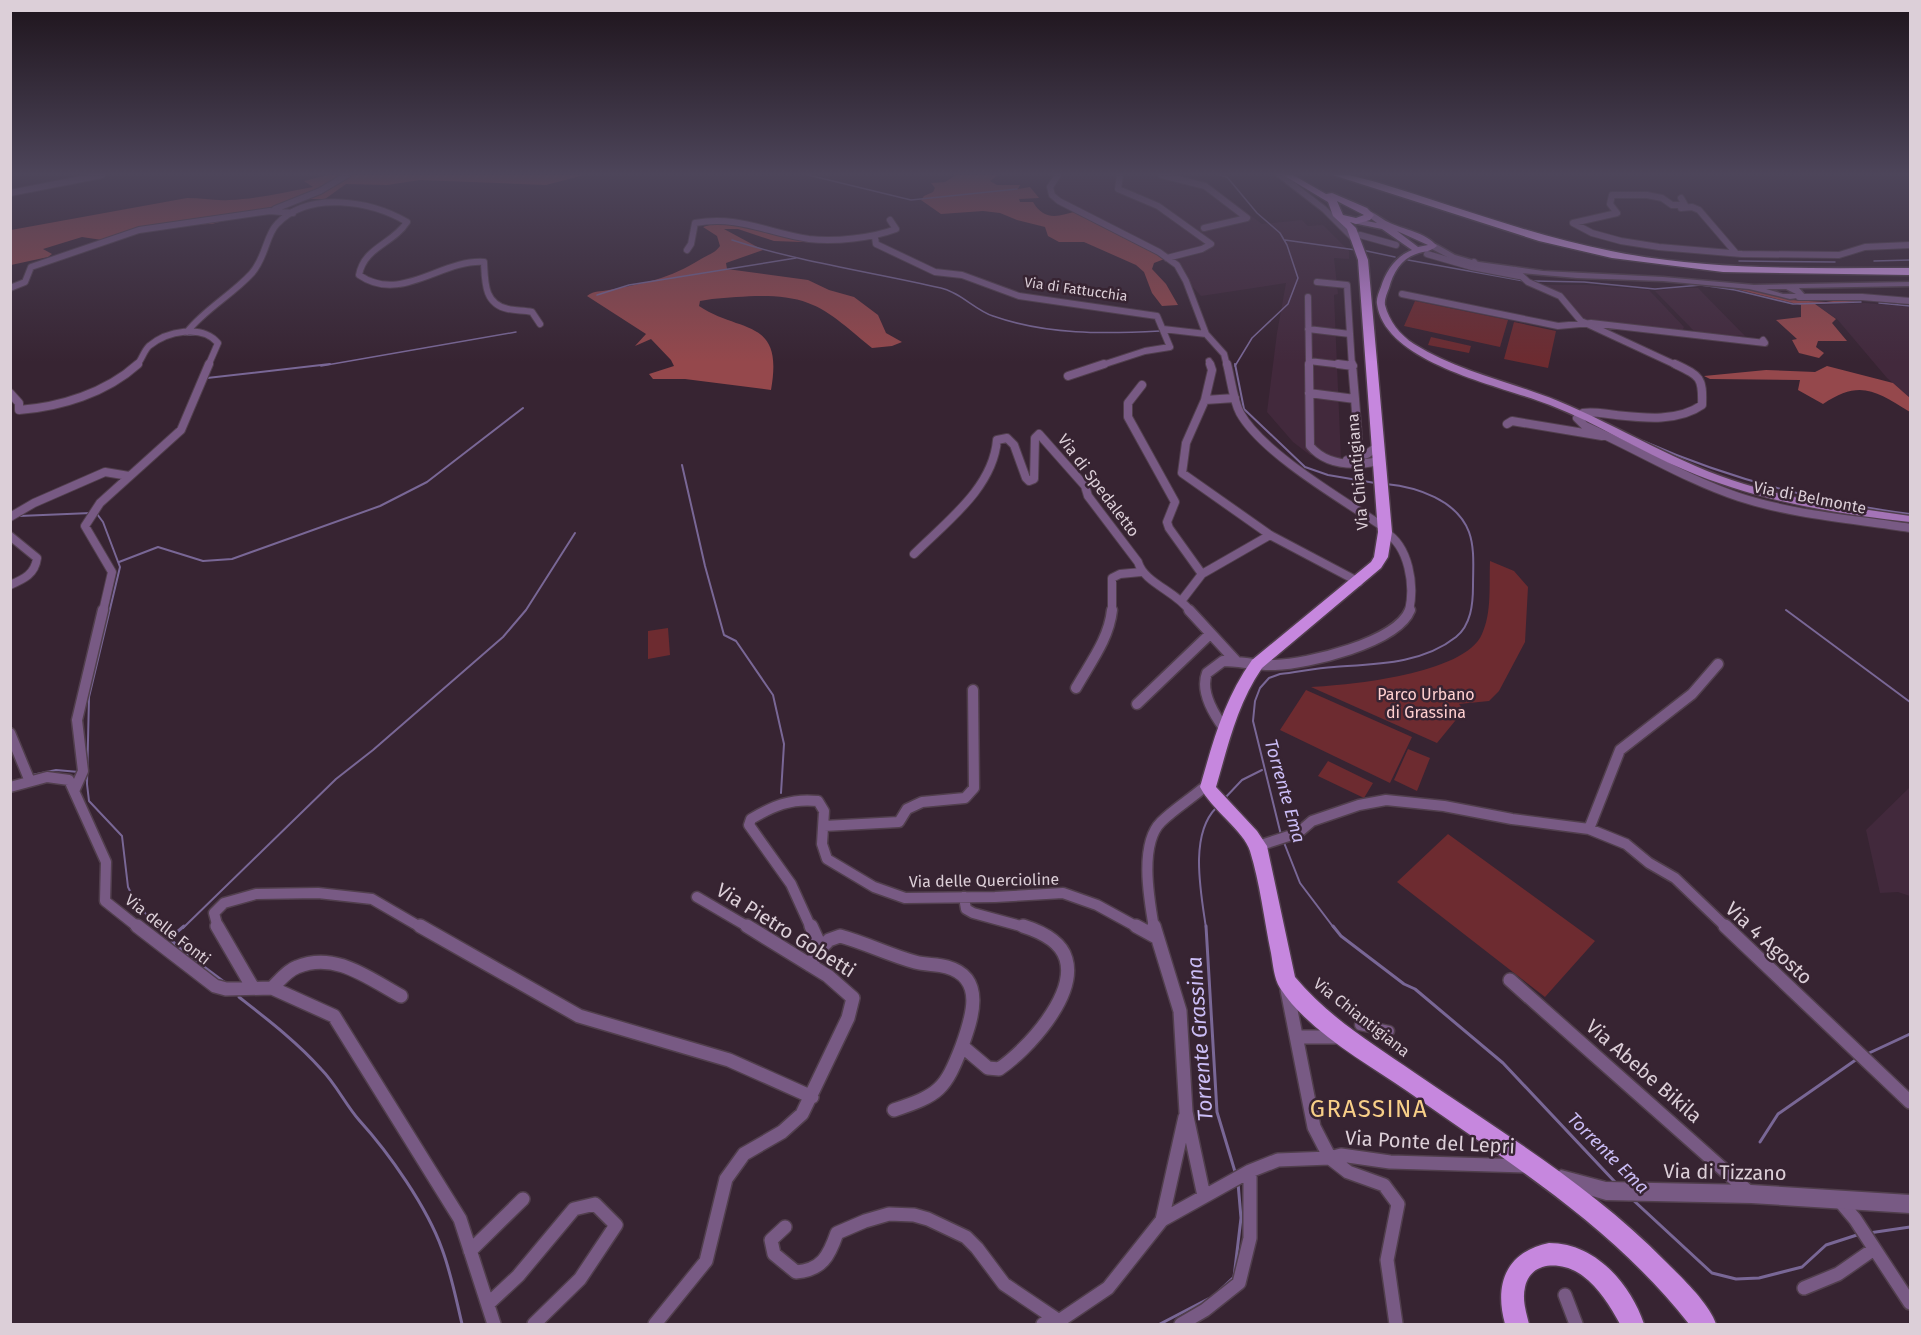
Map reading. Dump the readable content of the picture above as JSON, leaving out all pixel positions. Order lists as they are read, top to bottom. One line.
{"streets":{"main road":["Via Chiantigiana"],"street":["Via di Fattucchia","Via di Spedaletto","Via di Belmonte","Via delle Quercioline","Via delle Fonti","Via Pietro Gobetti","Via 4 Agosto","Via Abebe Bikila","Via Ponte del Lepri","Via di Tizzano"]},"crossings":[["Via Chiantigiana","Via Ponte del Lepri"],["Via Chiantigiana","Via di Tizzano"],["Via Abebe Bikila","Via di Tizzano"],["Via Ponte del Lepri","Via di Tizzano"]],"districts":["GRASSINA"],"water":["Torrente Ema","Torrente Grassina"],"parks":["Parco Urbano di Grassina"]}
